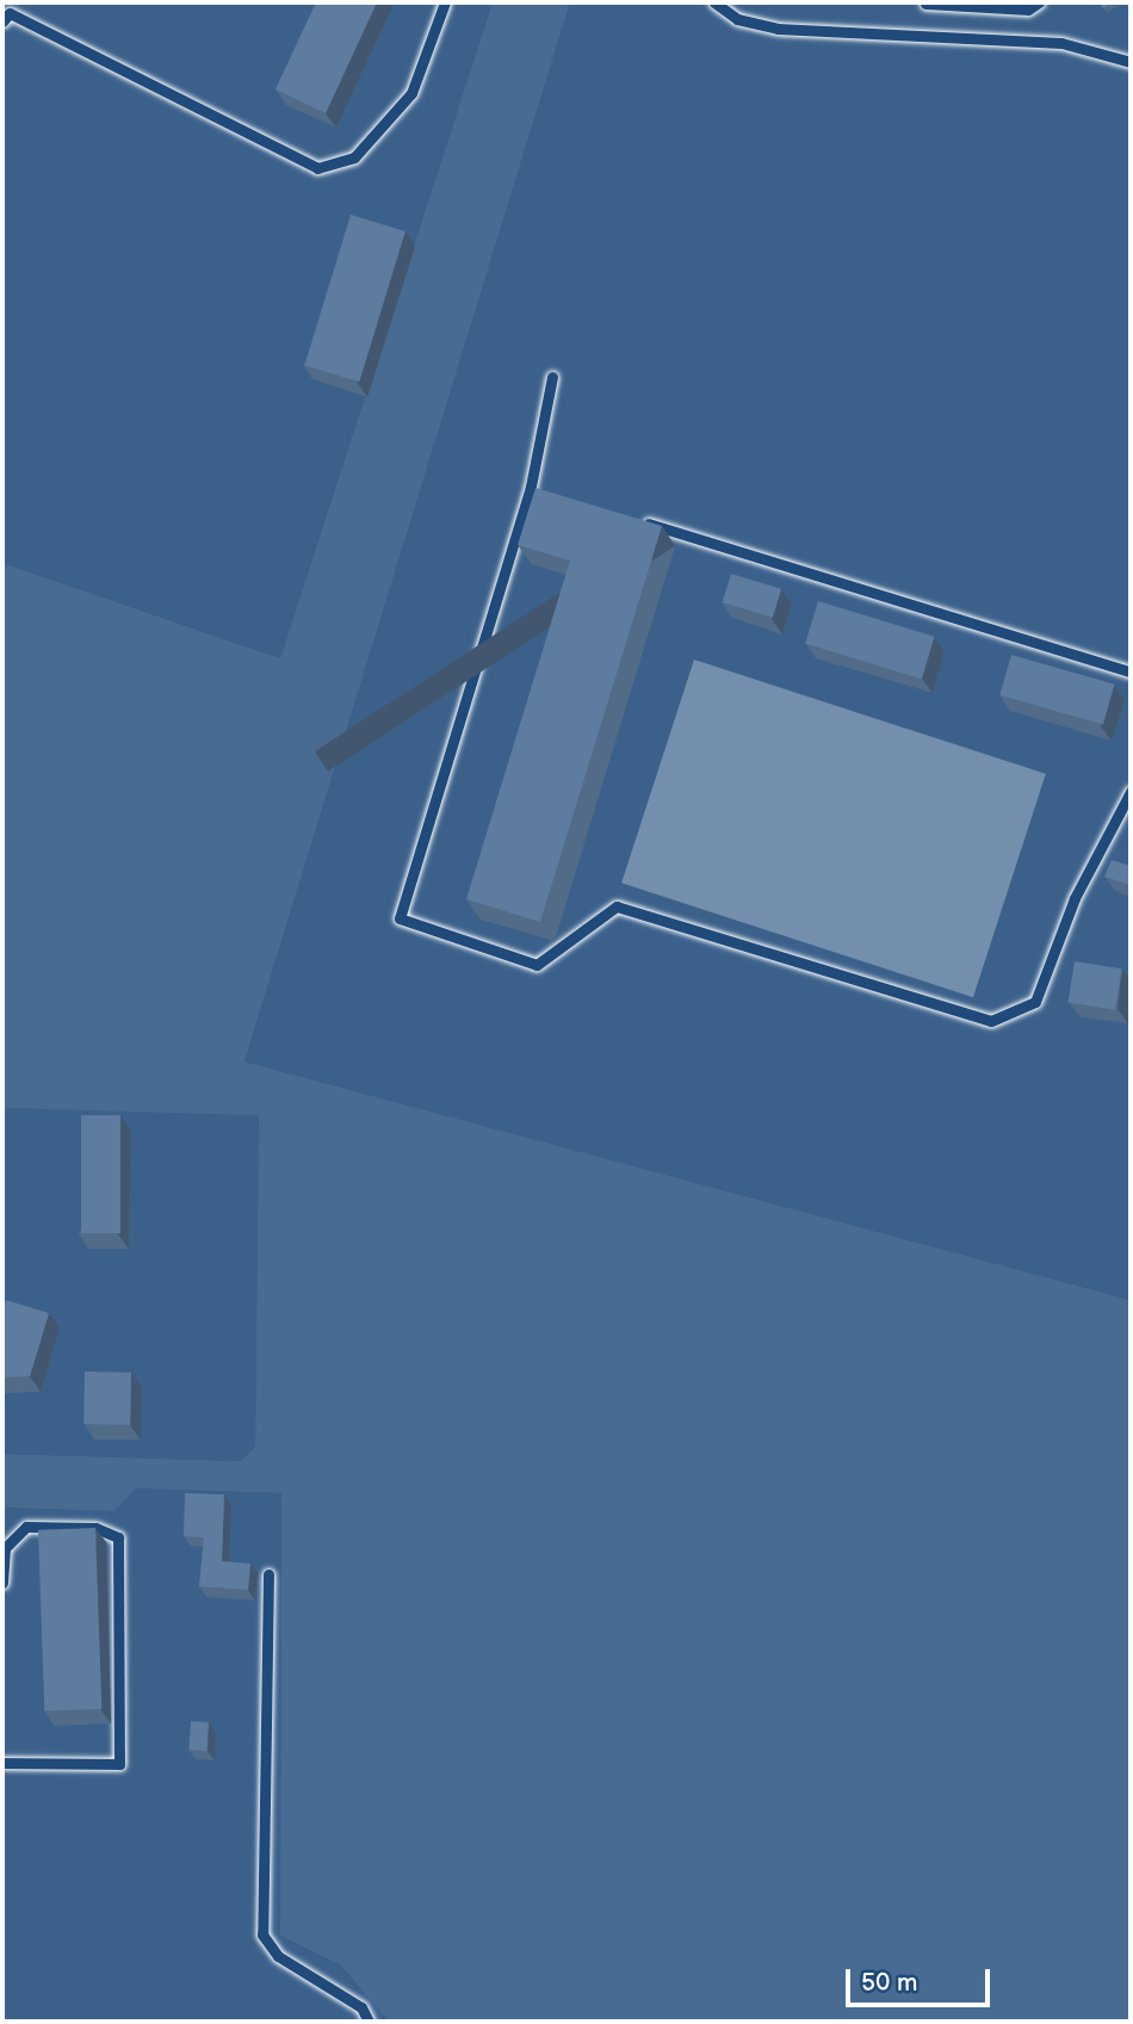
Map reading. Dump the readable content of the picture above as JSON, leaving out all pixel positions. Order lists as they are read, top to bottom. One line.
{"scale_bar":"50 m"}
